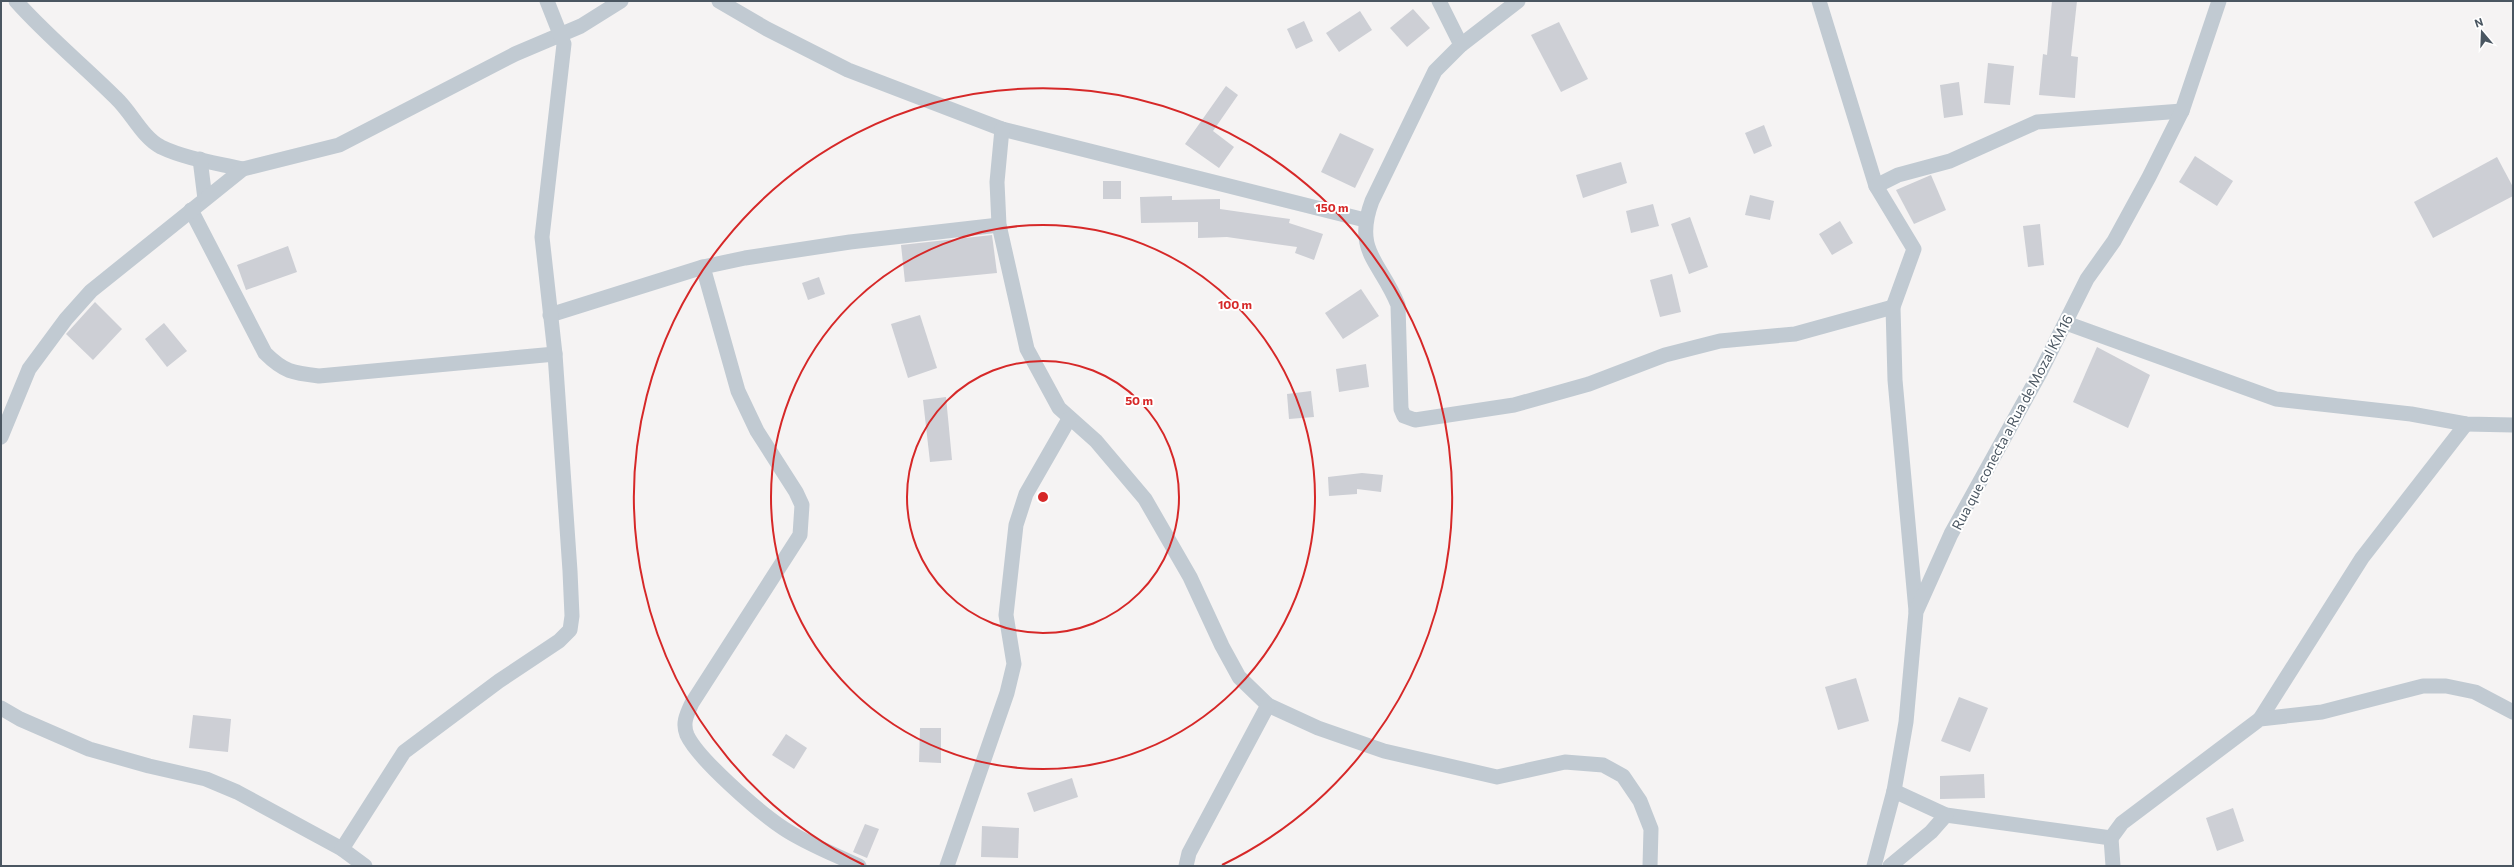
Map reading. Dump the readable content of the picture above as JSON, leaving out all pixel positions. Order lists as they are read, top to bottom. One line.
{"streets":{"street":["Rua que conecta a Rua de Mozal KM16"]},"north":"top","rings":["150 m","100 m","50 m"]}
